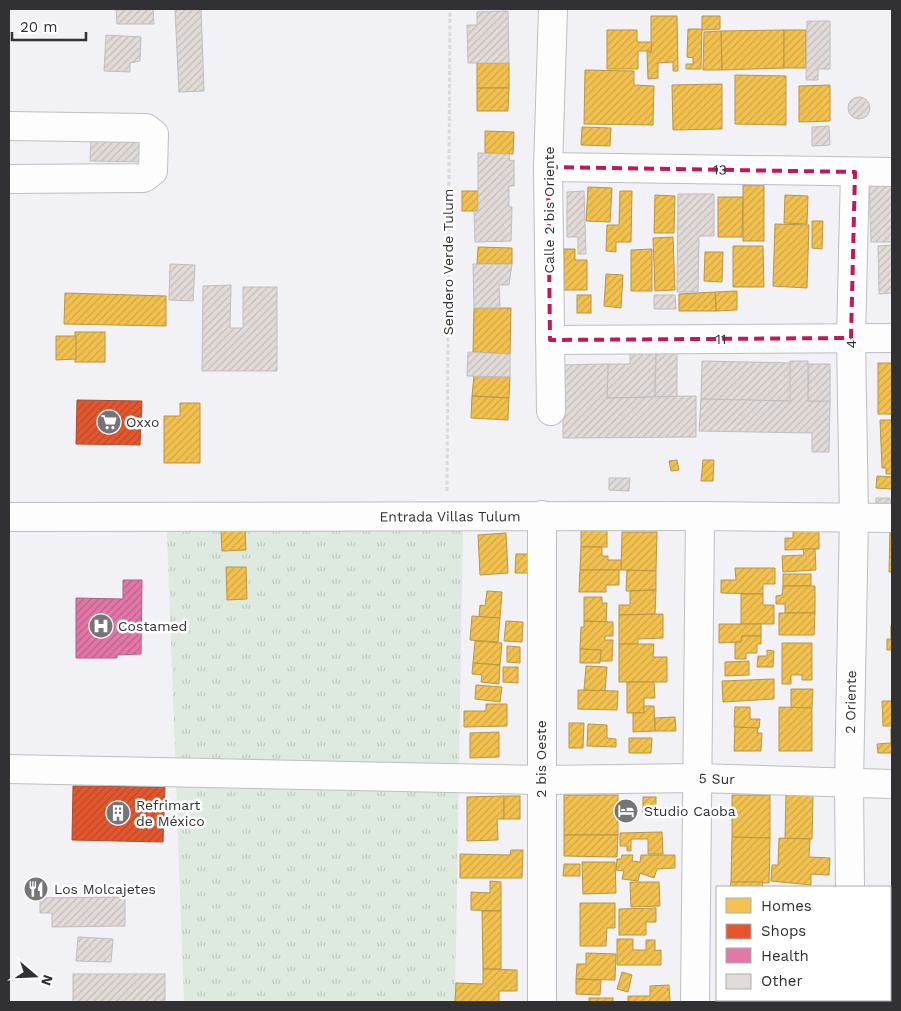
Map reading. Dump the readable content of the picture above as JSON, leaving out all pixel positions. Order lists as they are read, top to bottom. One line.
{"streets":{"street":["13","Calle 2 bis Oriente","11","4","Entrada Villas Tulum","2 Oriente","2 bis Oeste","5 Sur"],"path":["Sendero Verde Tulum"]},"crossings":[["13","Calle 2 bis Oriente"],["13","4"],["Calle 2 bis Oriente","11"],["Sendero Verde Tulum","Entrada Villas Tulum"],["11","4"],["4","Entrada Villas Tulum"],["4","2 Oriente"],["Entrada Villas Tulum","2 Oriente"],["Entrada Villas Tulum","2 bis Oeste"],["2 Oriente","5 Sur"],["2 bis Oeste","5 Sur"]],"places":{"supermarket":["Oxxo"],"hospital":["Costamed"],"hotel":["Studio Caoba"],"building":["Refrimart de México"],"restaurant":["Los Molcajetes"]},"legend":["Homes","Shops","Health","Other"],"scale_bar":"20 m","north":"right"}
